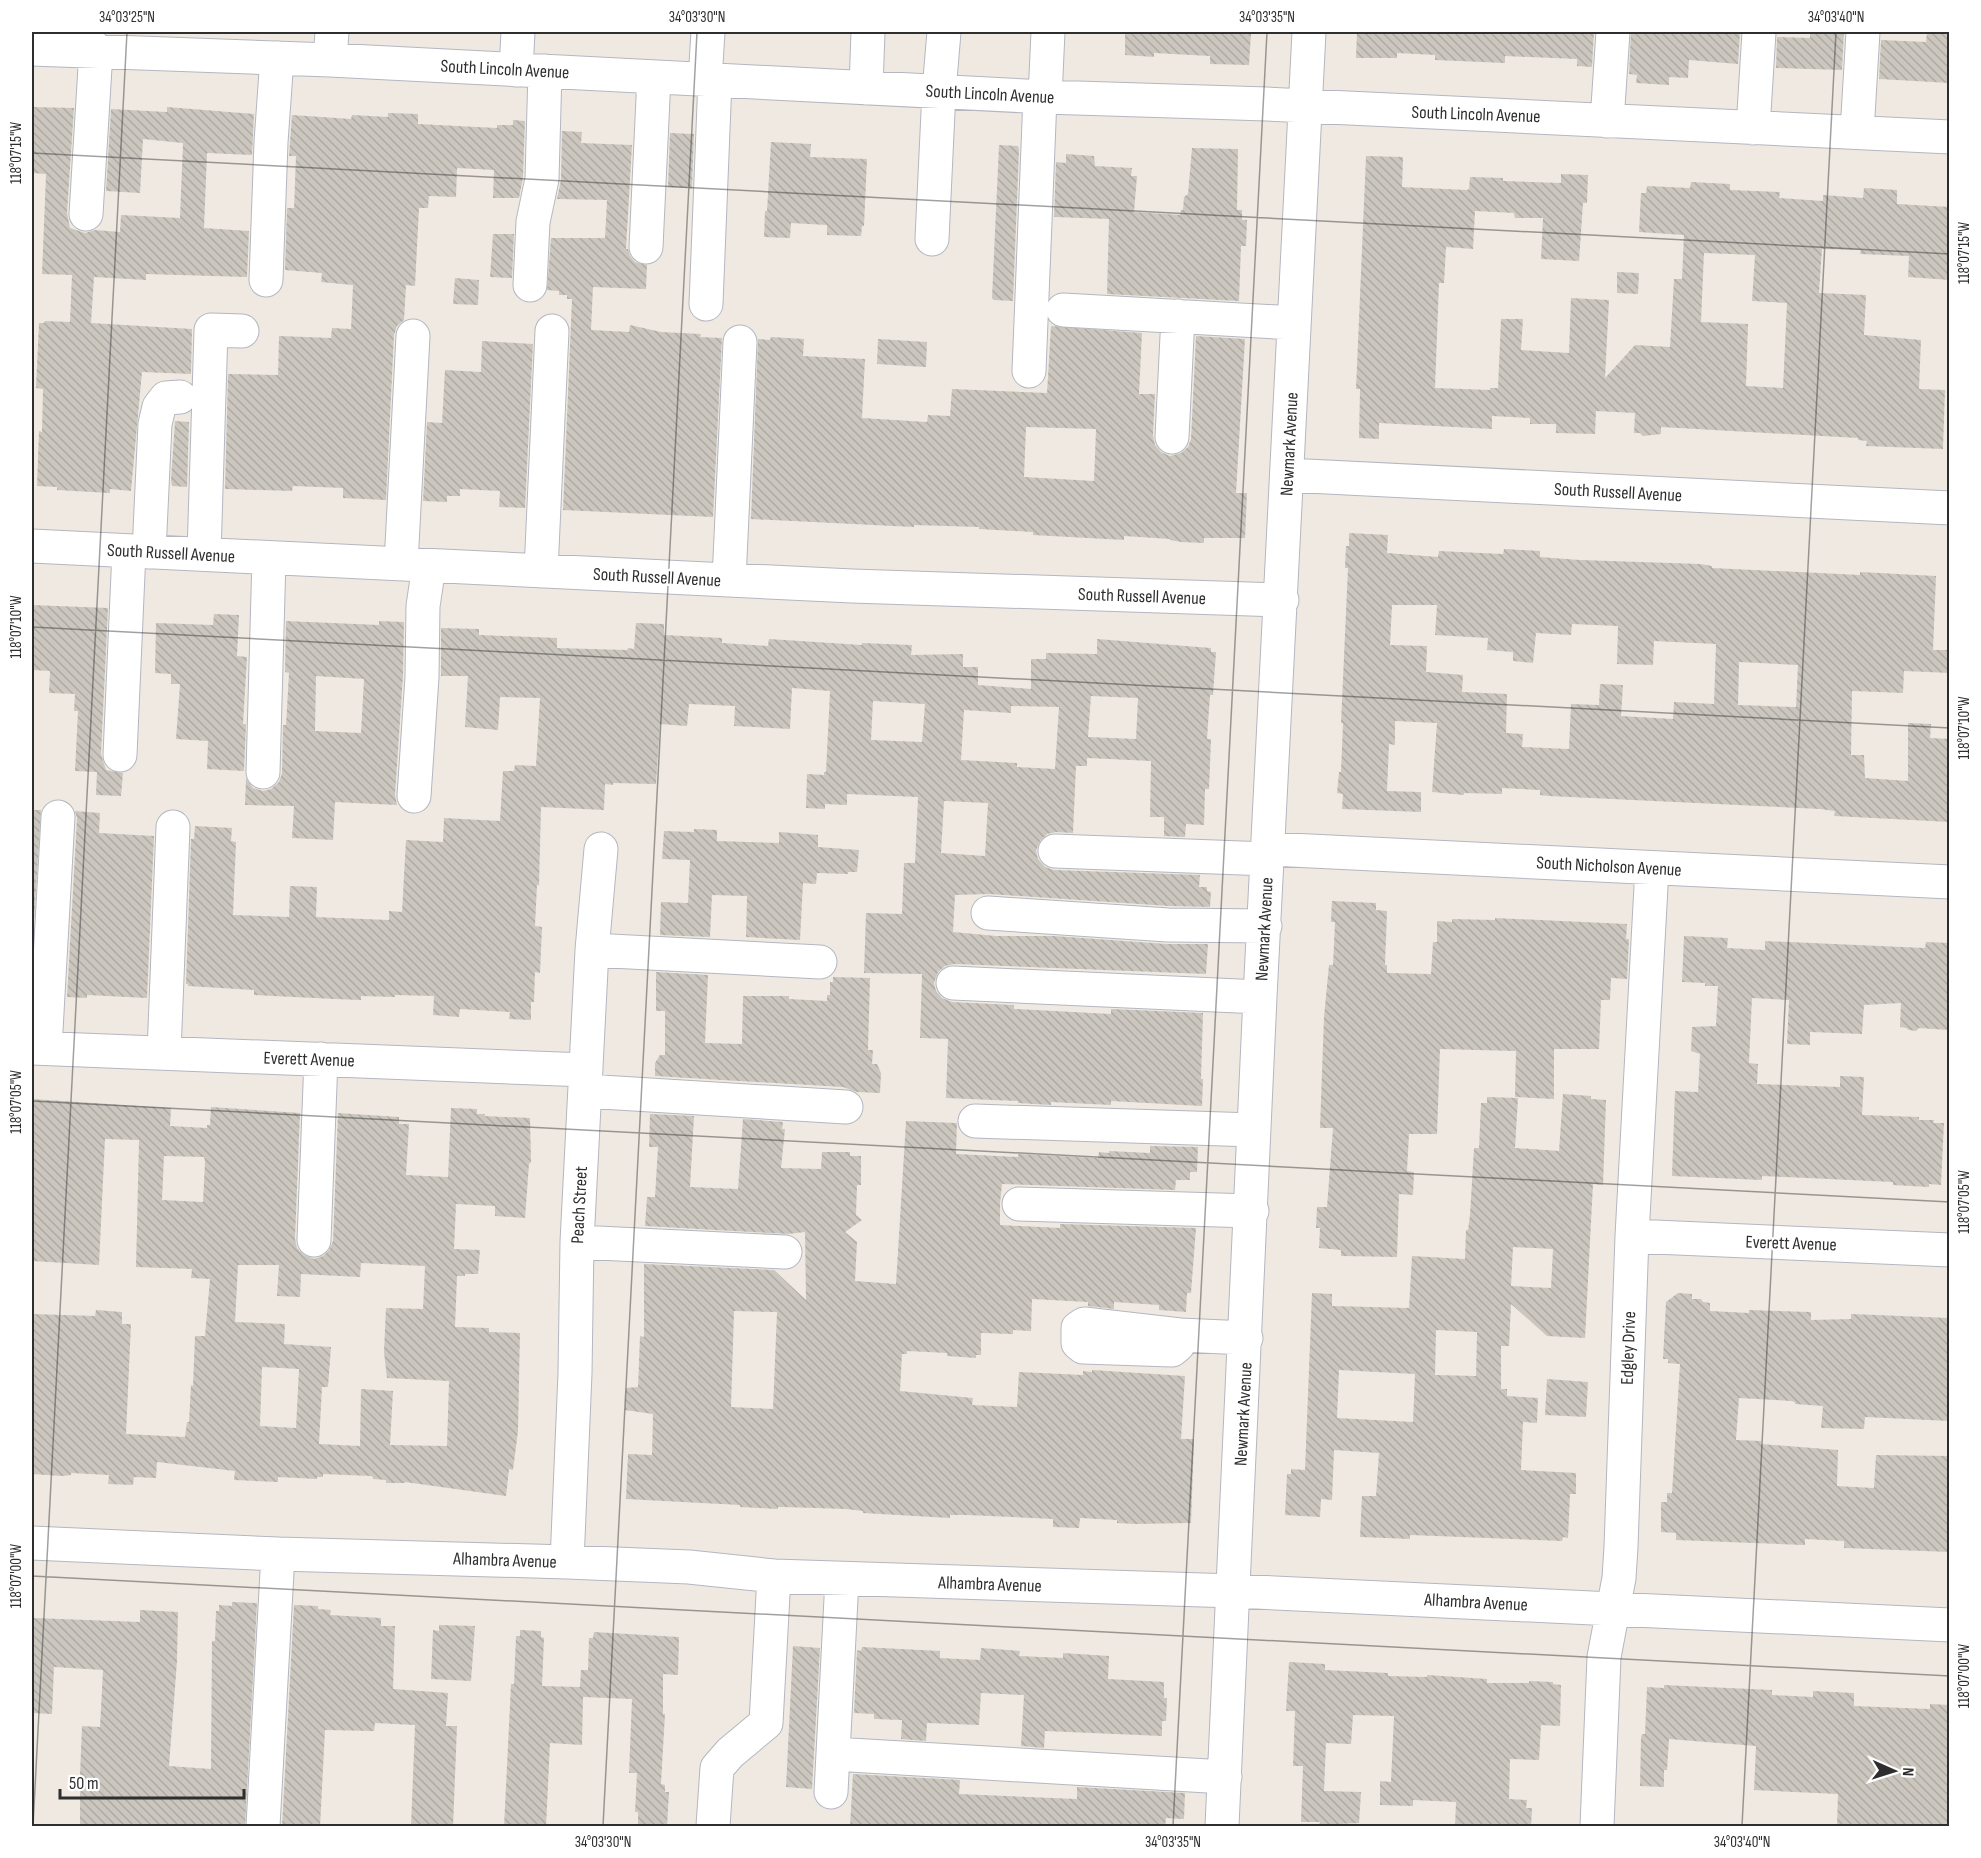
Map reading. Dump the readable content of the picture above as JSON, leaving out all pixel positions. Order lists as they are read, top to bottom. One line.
{"streets":{"street":["South Lincoln Avenue","Newmark Avenue","South Russell Avenue","South Nicholson Avenue","Everett Avenue","Peach Street","Edgley Drive","Alhambra Avenue"]},"crossings":[["South Lincoln Avenue","Newmark Avenue"],["Newmark Avenue","South Russell Avenue"],["Newmark Avenue","South Nicholson Avenue"],["Newmark Avenue","Alhambra Avenue"],["South Nicholson Avenue","Edgley Drive"],["Everett Avenue","Peach Street"],["Everett Avenue","Edgley Drive"],["Peach Street","Alhambra Avenue"],["Edgley Drive","Alhambra Avenue"]],"scale_bar":"50 m","north":"right","coordinates":["34°03'25\"N","34°03'30\"N","34°03'35\"N","34°03'40\"N","118°07'15\"W","118°07'10\"W","118°07'05\"W","118°07'00\"W"]}
